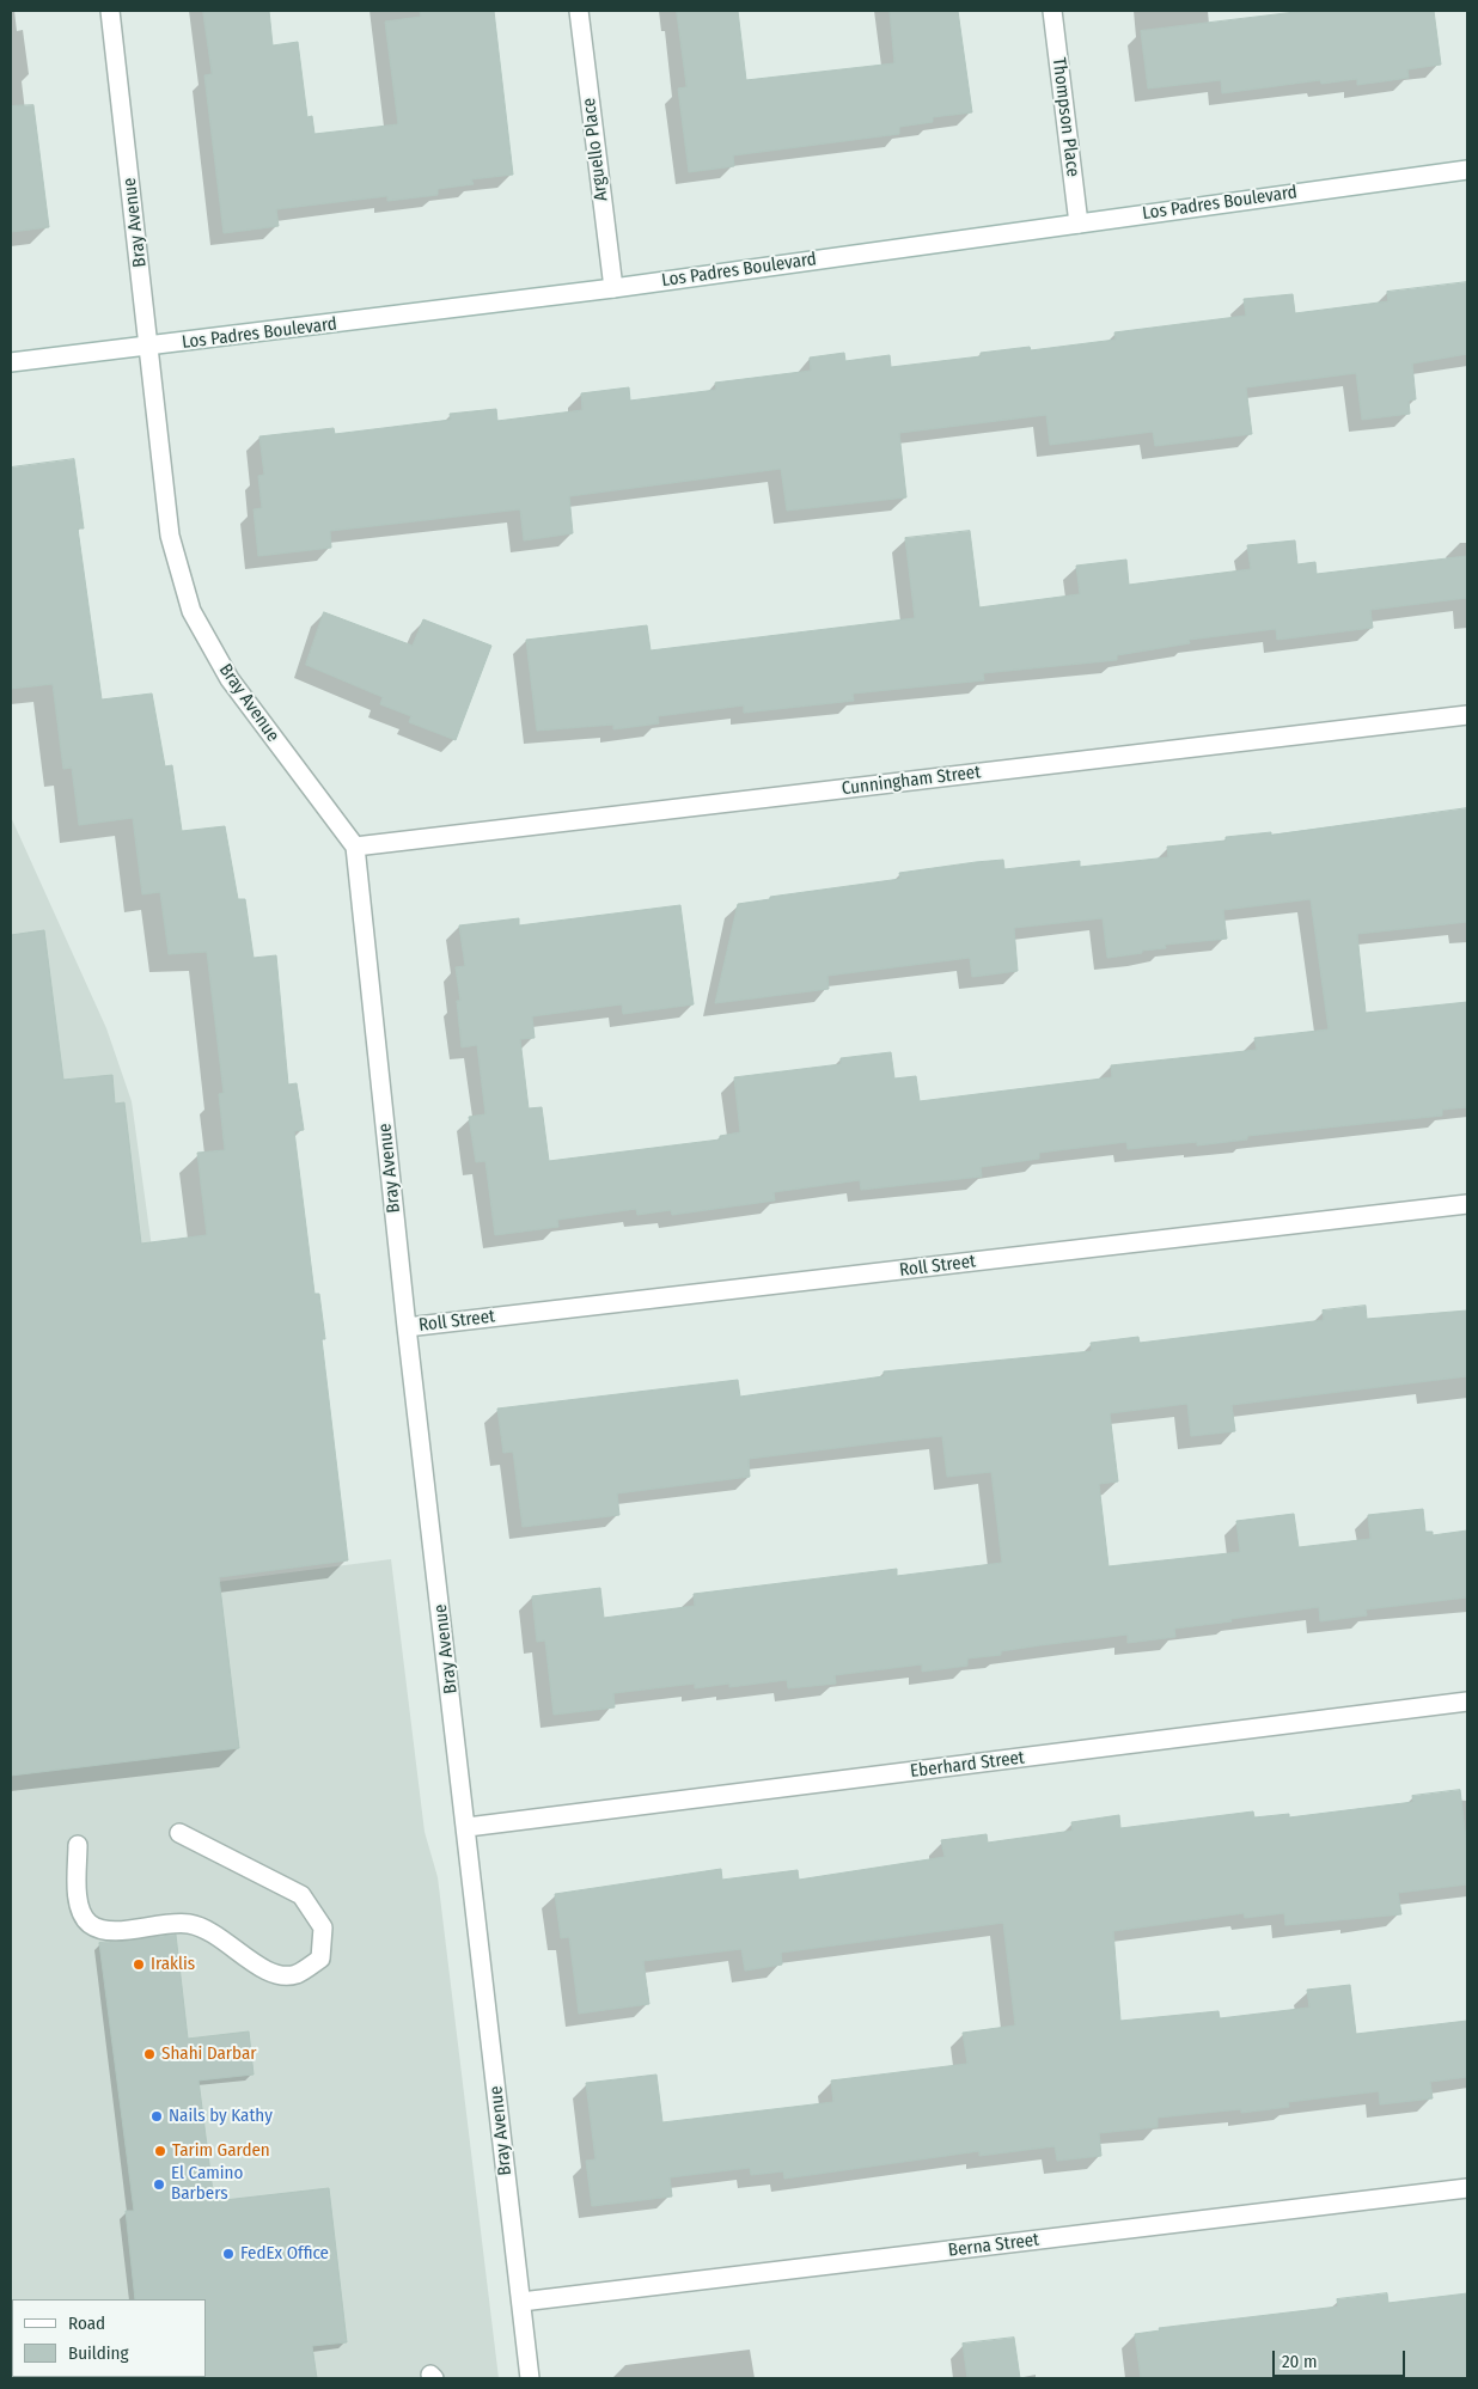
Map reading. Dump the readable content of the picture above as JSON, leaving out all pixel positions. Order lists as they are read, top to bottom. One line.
{"streets":{"street":["Thompson Place","Arguello Place","Los Padres Boulevard","Bray Avenue","Cunningham Street","Roll Street","Eberhard Street","Berna Street"]},"crossings":[["Thompson Place","Los Padres Boulevard"],["Arguello Place","Los Padres Boulevard"],["Los Padres Boulevard","Bray Avenue"],["Bray Avenue","Cunningham Street"],["Bray Avenue","Roll Street"],["Bray Avenue","Eberhard Street"],["Bray Avenue","Berna Street"]],"places":["Iraklis","Shahi Darbar","Nails by Kathy","Tarim Garden","El Camino Barbers","FedEx Office"],"legend":["Road","Building"],"scale_bar":"20 m"}
